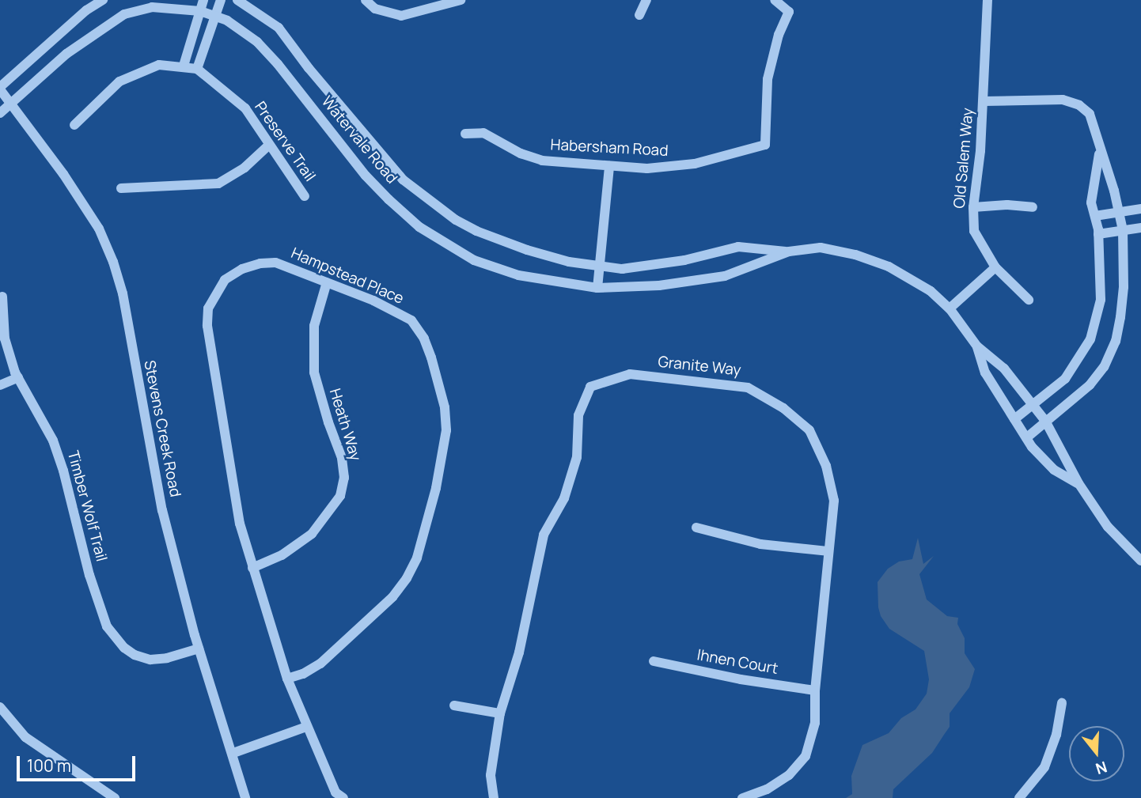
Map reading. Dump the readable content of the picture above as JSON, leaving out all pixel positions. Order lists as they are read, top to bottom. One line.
{"streets":{"street":["Watervale Road","Preserve Trail","Habersham Road","Old Salem Way","Hampstead Place","Granite Way","Heath Way","Stevens Creek Road","Timber Wolf Trail","Ihnen Court"]},"crossings":[["Watervale Road","Stevens Creek Road"],["Hampstead Place","Heath Way"],["Granite Way","Ihnen Court"],["Stevens Creek Road","Timber Wolf Trail"]],"scale_bar":"100 m","north":"bottom"}
